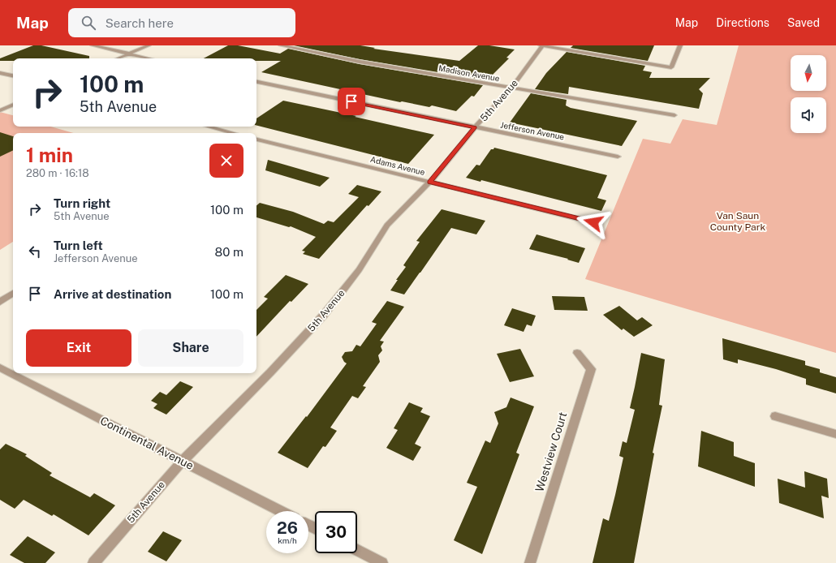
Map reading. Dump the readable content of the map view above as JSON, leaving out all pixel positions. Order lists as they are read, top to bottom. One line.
{"streets":{"street":["Madison Avenue","5th Avenue","Jefferson Avenue","Adams Avenue","Continental Avenue","Westview Court"]},"crossings":[["Madison Avenue","5th Avenue"],["5th Avenue","Jefferson Avenue"],["5th Avenue","Adams Avenue"],["5th Avenue","Continental Avenue"]],"parks":["Van Saun County Park"],"north":"bottom","page":{"header":"Map","search":"Search here","nav":["Map","Directions","Saved"],"turn":["100 m","5th Avenue"],"heading":["1 min","280 m · 16:18"],"list":[{"name":"Turn right","note":"5th Avenue","value":"100 m"},{"name":"Turn left","note":"Jefferson Avenue","value":"80 m"},{"name":"Arrive at destination","value":"100 m"}],"buttons":["Exit","Share"],"speed":"26 km/h","limit":"30"}}
